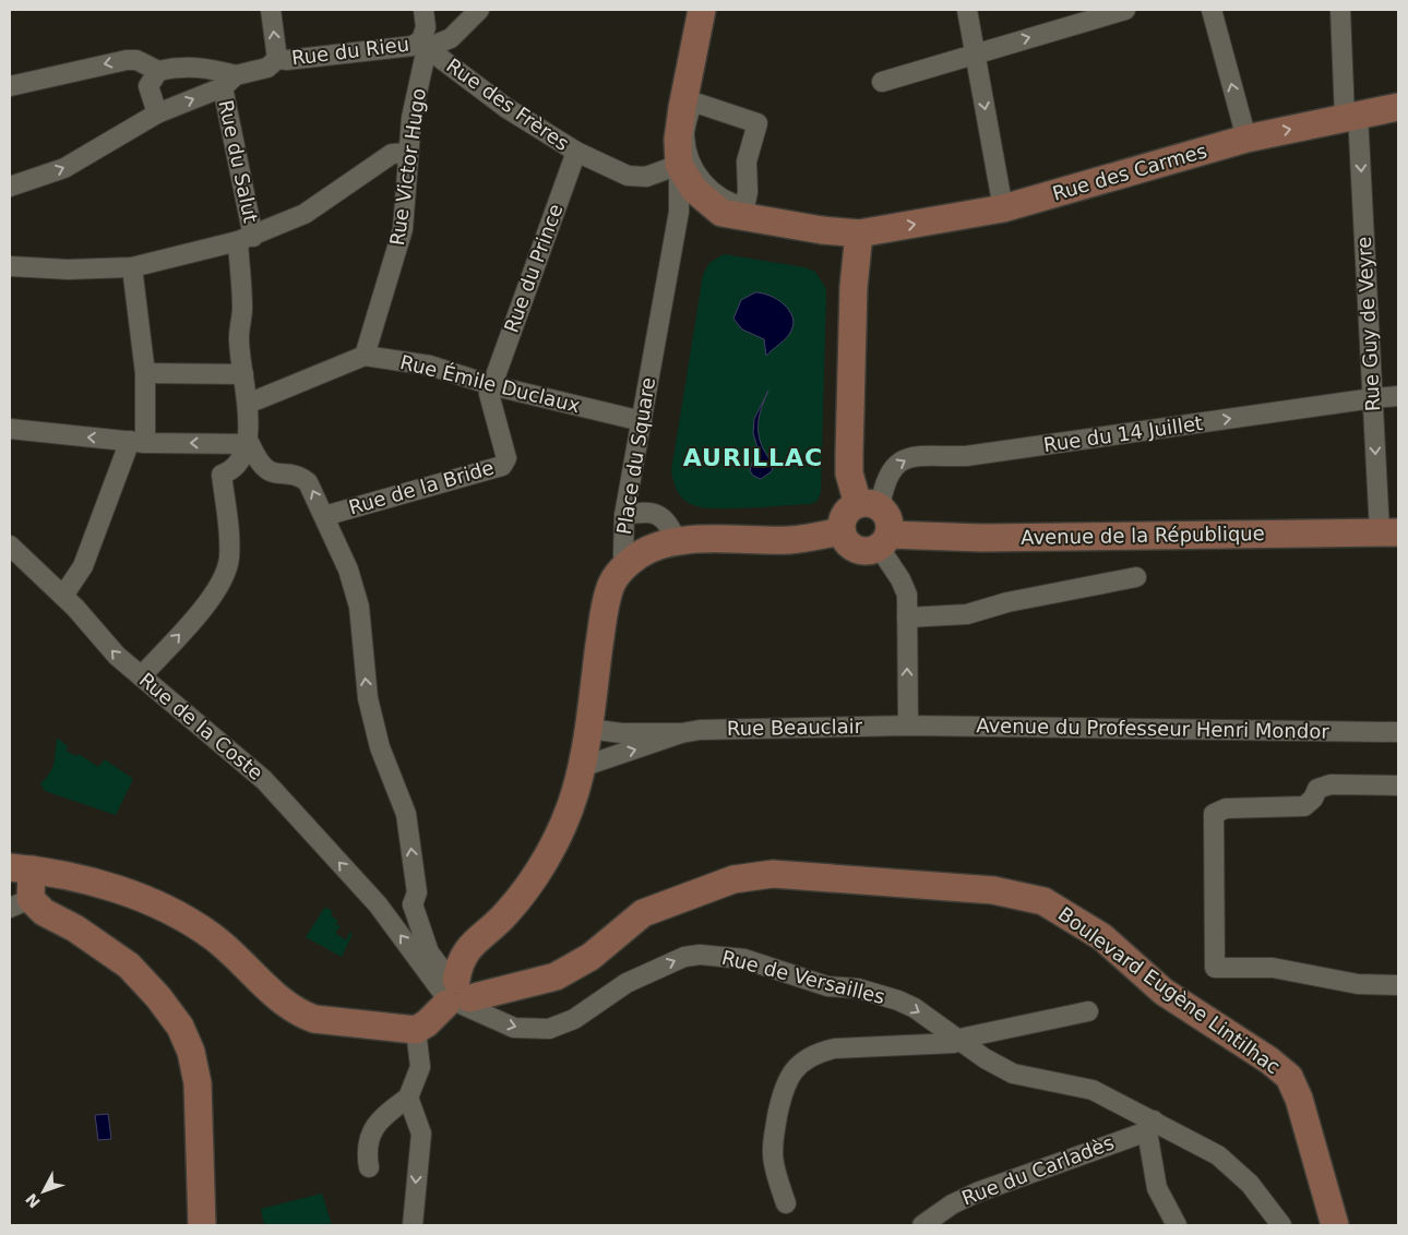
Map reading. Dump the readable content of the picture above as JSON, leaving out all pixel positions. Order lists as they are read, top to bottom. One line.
{"streets":{"street":["Rue du Rieu","Rue des Frères","Rue du Salut","Rue Victor Hugo","Rue des Carmes","Rue du Prince","Rue Guy de Veyre","Rue Émile Duclaux","Rue du 14 Juillet","Place du Square","Rue de la Bride","Avenue de la République","Rue de la Coste","Rue Beauclair","Avenue du Professeur Henri Mondor","Rue de Versailles","Boulevard Eugène Lintilhac","Rue du Carladès"]},"crossings":[["Rue du Rieu","Rue des Frères"],["Rue du Rieu","Rue du Salut"],["Rue du Rieu","Rue Victor Hugo"],["Rue des Frères","Rue Victor Hugo"],["Rue des Frères","Rue du Prince"],["Rue des Frères","Place du Square"],["Rue du Salut","Rue de la Coste"],["Rue Victor Hugo","Rue Émile Duclaux"],["Rue des Carmes","Rue Guy de Veyre"],["Rue du Prince","Rue Émile Duclaux"],["Rue du Prince","Rue de la Bride"],["Rue Guy de Veyre","Rue du 14 Juillet"],["Rue Guy de Veyre","Avenue de la République"],["Rue Émile Duclaux","Place du Square"],["Rue Émile Duclaux","Rue de la Bride"],["Rue du 14 Juillet","Place du Square"],["Rue du 14 Juillet","Avenue de la République"],["Place du Square","Avenue de la République"],["Rue de la Coste","Rue de Versailles"],["Rue de la Coste","Boulevard Eugène Lintilhac"],["Rue Beauclair","Avenue du Professeur Henri Mondor"],["Rue de Versailles","Boulevard Eugène Lintilhac"],["Rue de Versailles","Rue du Carladès"]],"one_way":["Rue Guy de Veyre","Rue de la Coste","Rue de Versailles"],"districts":["AURILLAC"],"north":"bottom left"}
